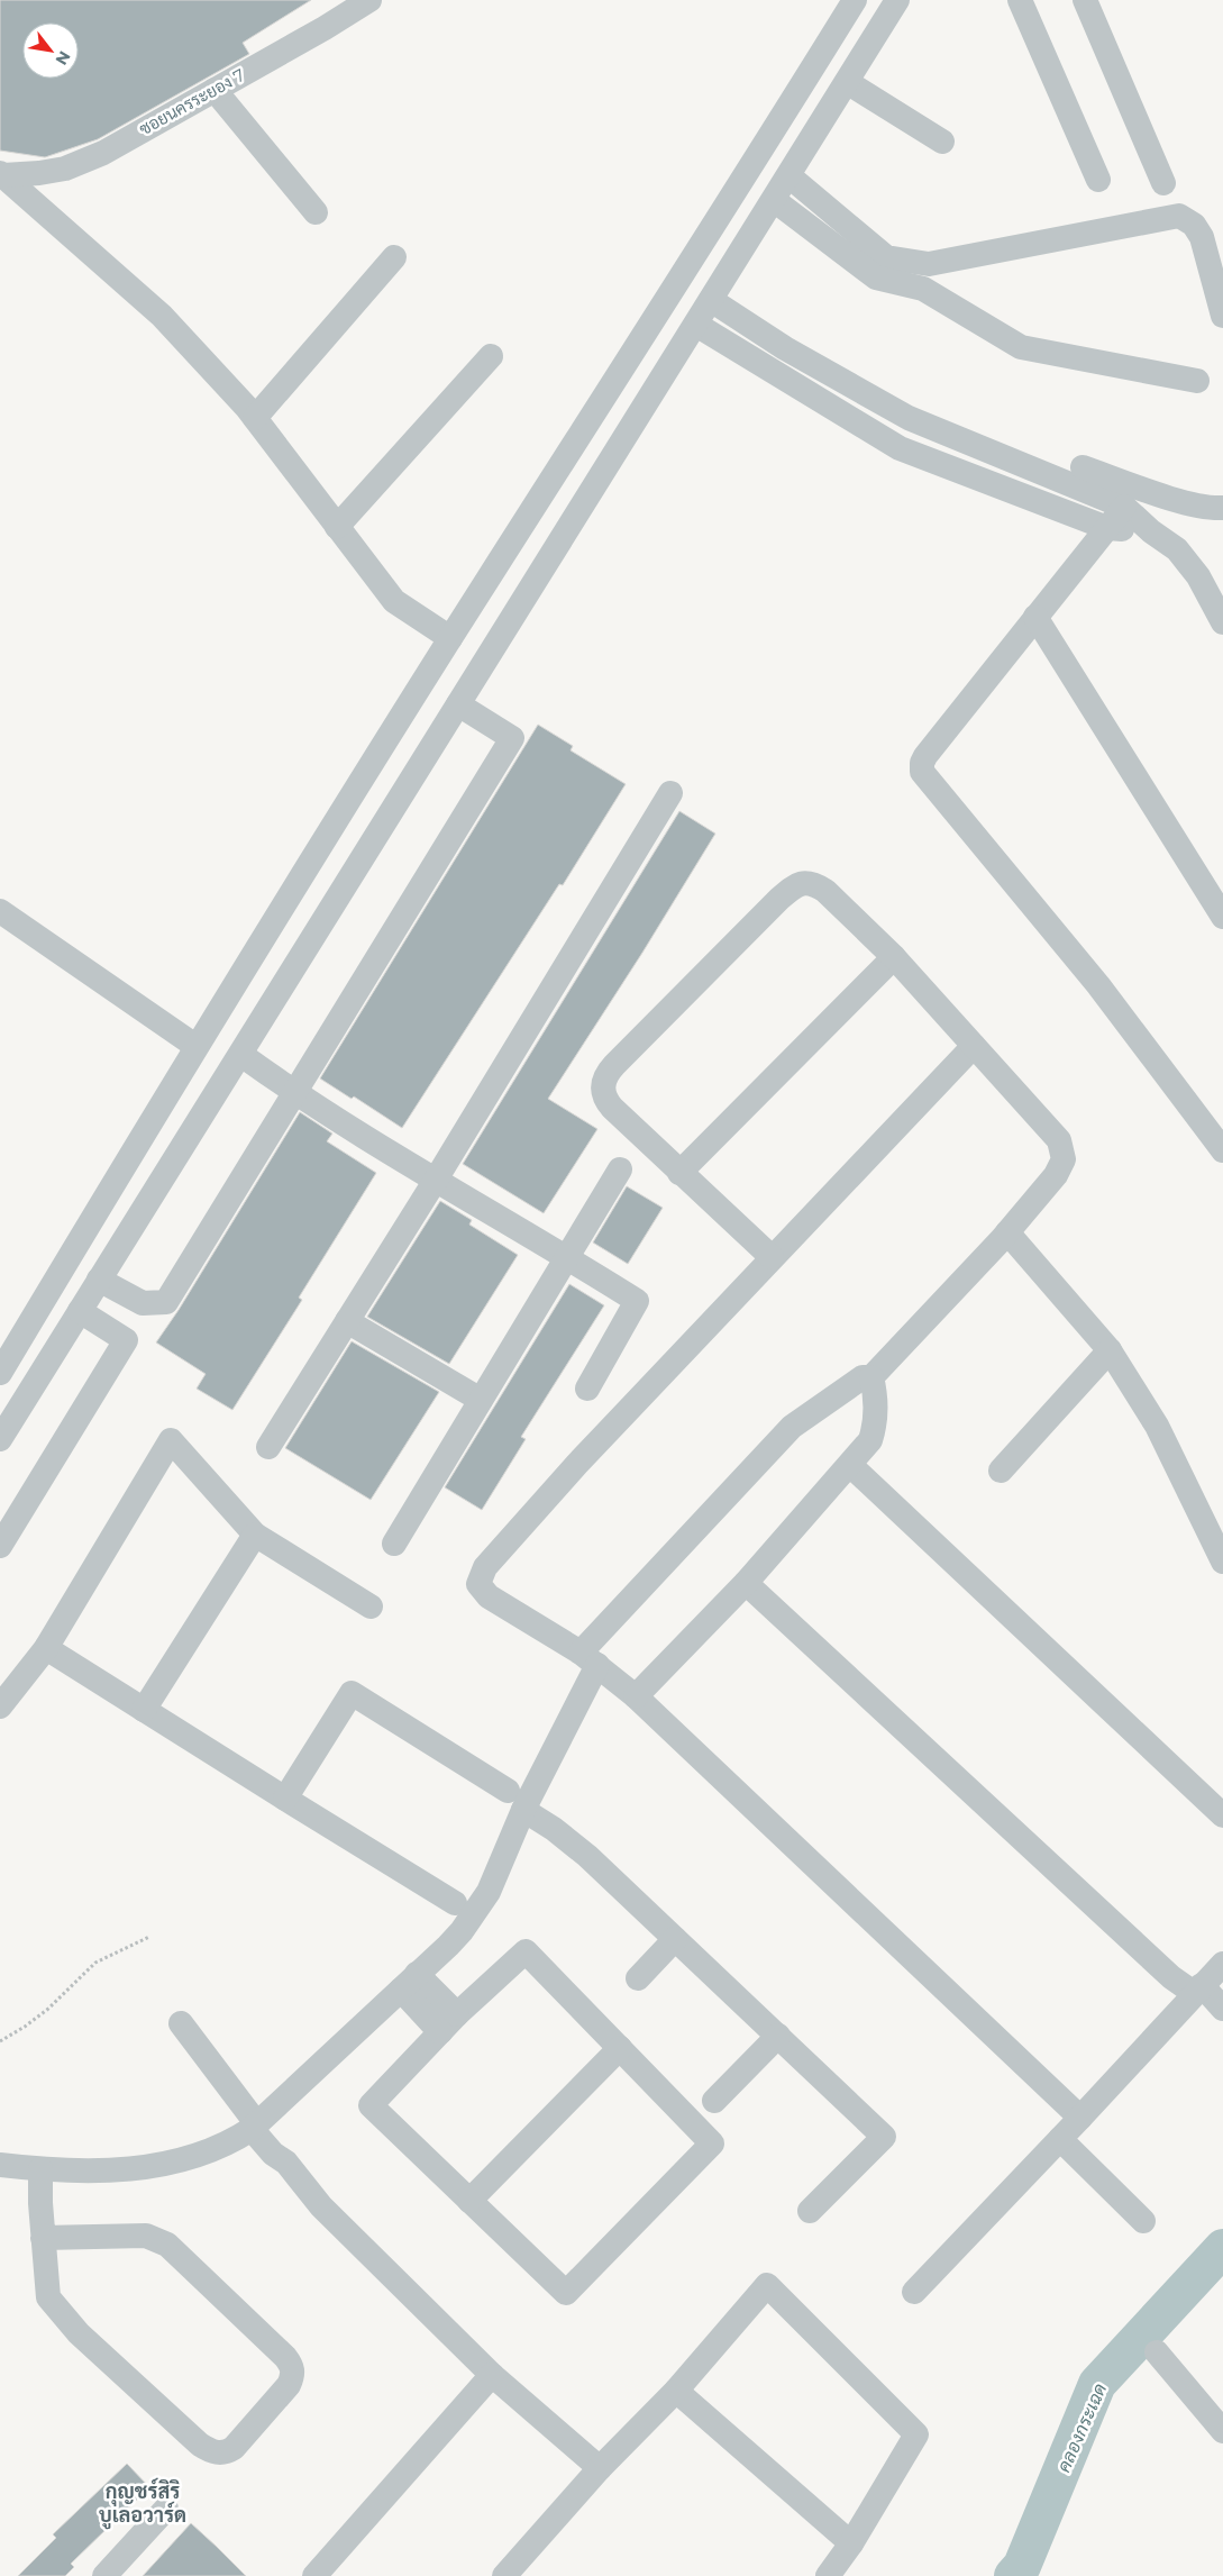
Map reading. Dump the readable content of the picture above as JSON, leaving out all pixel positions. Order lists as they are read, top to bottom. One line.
{"streets":{"street":["ซอยนครระยอง 7"]},"districts":["กุญชร์สิริ บูเลอวาร์ด"],"water":["คลองกระเฉด"],"north":"bottom right"}
